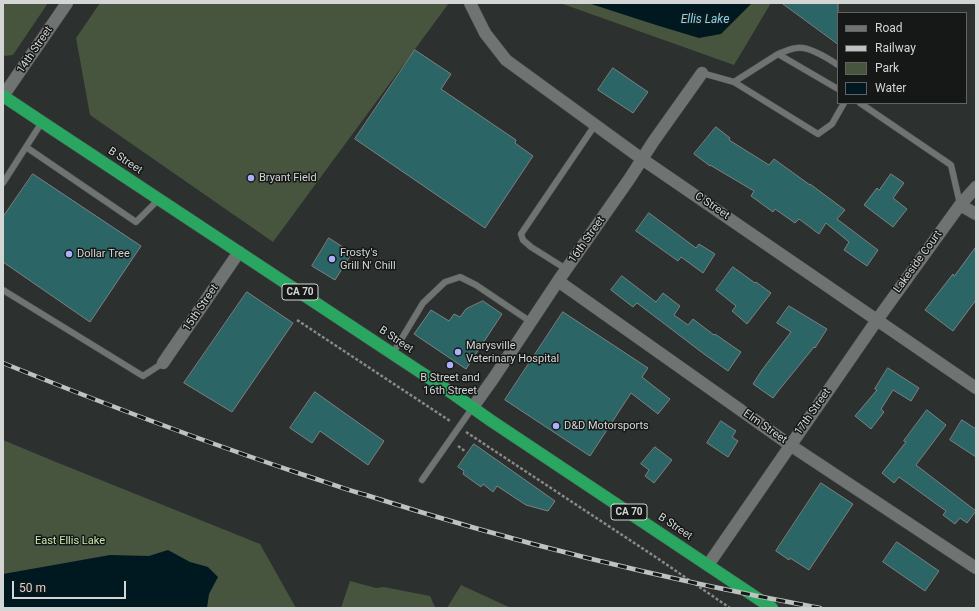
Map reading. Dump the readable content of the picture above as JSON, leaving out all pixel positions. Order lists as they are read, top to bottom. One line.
{"streets":{"highway":["B Street","CA 70"],"street":["14th Street","C Street","16th Street","Lakeside Court","15th Street","17th Street","Elm Street"]},"crossings":[["14th Street","B Street"],["B Street","16th Street"],["B Street","15th Street"],["B Street","17th Street"],["C Street","16th Street"],["C Street","Lakeside Court"],["C Street","17th Street"],["16th Street","Elm Street"],["Lakeside Court","17th Street"],["17th Street","Elm Street"]],"water":["Ellis Lake"],"parks":["East Ellis Lake"],"places":["Bryant Field","Dollar Tree","Frosty's Grill N' Chill","Marysville Veterinary Hospital","B Street and 16th Street","D&D Motorsports"],"legend":["Road","Railway","Park","Water"],"scale_bar":"50 m"}
